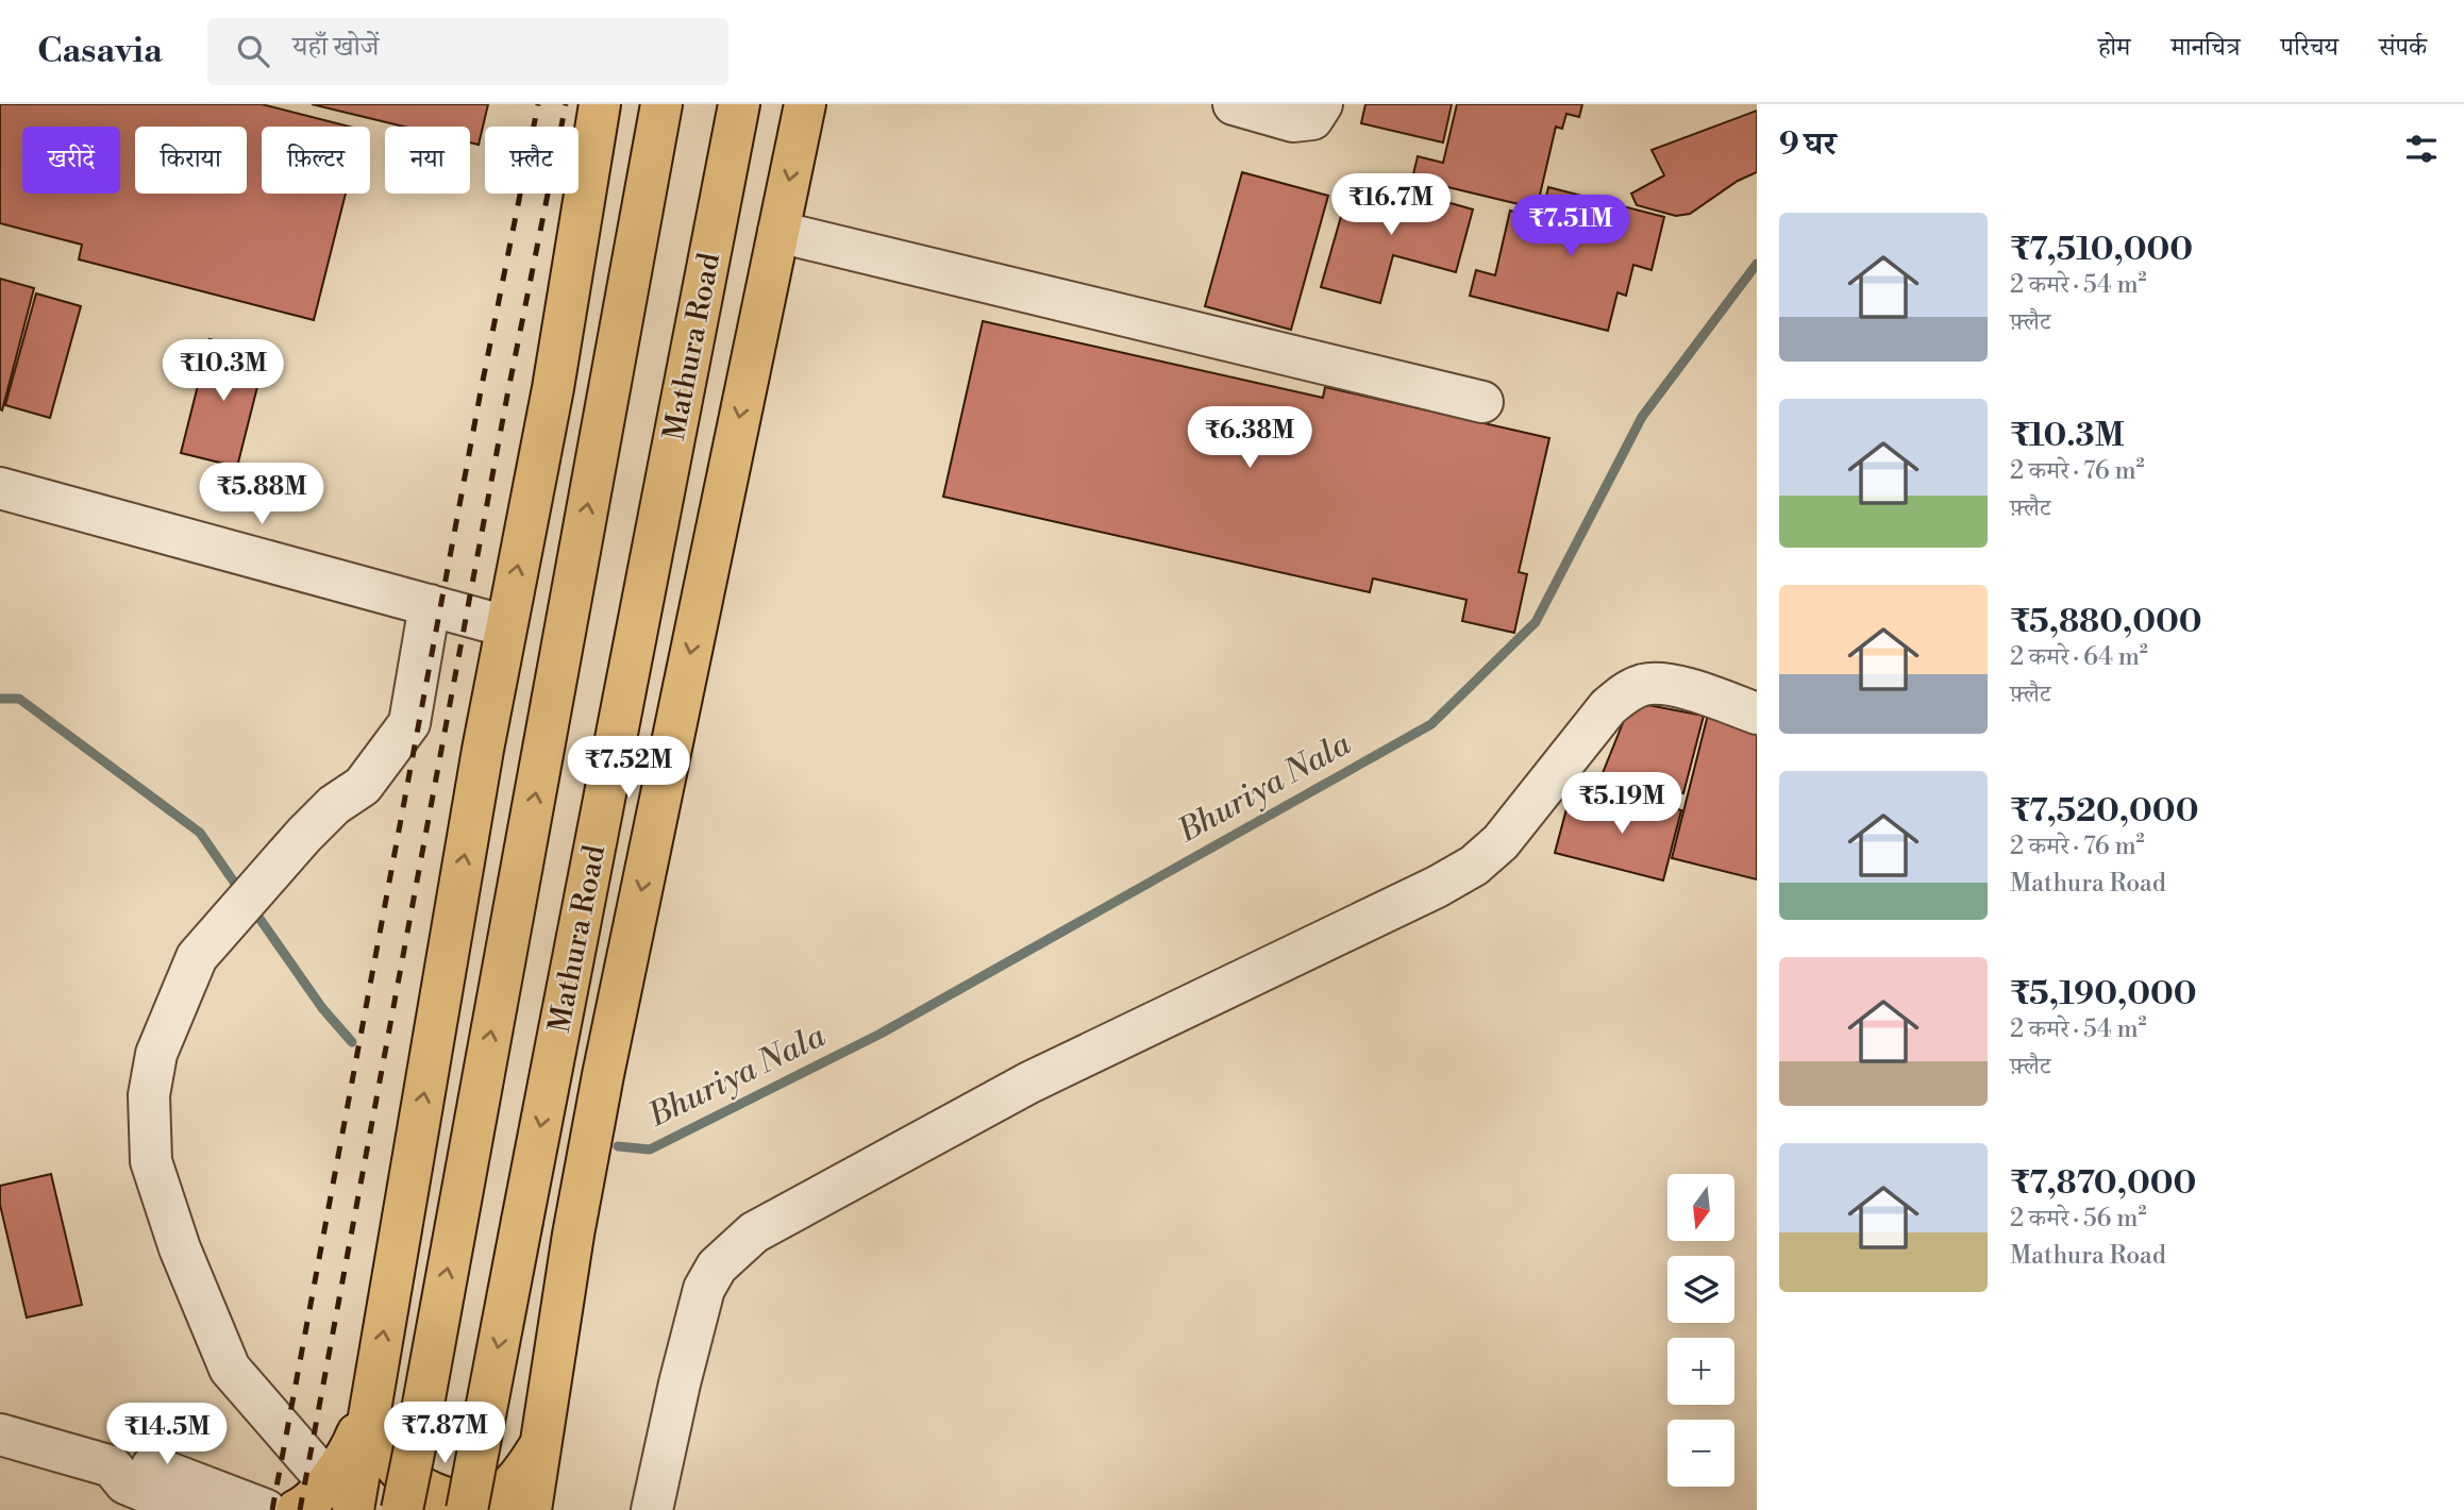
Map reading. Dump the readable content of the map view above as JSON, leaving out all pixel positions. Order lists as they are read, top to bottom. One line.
{"streets":{"main road":["Mathura Road"]},"water":["Bhuriya Nala"],"north":"bottom","page":{"header":"Casavia","search":"यहाँ खोजें","nav":["होम","मानचित्र","परिचय","संपर्क"],"heading":"9 घर","chip":["खरीदें","किराया","फ़िल्टर","नया","फ़्लैट"],"price":["₹16.7M","₹7.51M","₹10.3M","₹6.38M","₹5.88M","₹7.52M","₹5.19M","₹7.87M","₹14.5M"],"list":[{"name":"₹7,510,000","note":"2 कमरे · 54 m² · फ़्लैट"},{"name":"₹10.3M","note":"2 कमरे · 76 m² · फ़्लैट"},{"name":"₹5,880,000","note":"2 कमरे · 64 m² · फ़्लैट"},{"name":"₹7,520,000","note":"2 कमरे · 76 m² · Mathura Road"},{"name":"₹5,190,000","note":"2 कमरे · 54 m² · फ़्लैट"},{"name":"₹7,870,000","note":"2 कमरे · 56 m² · Mathura Road"}],"map_buttons":["+","−"]}}
